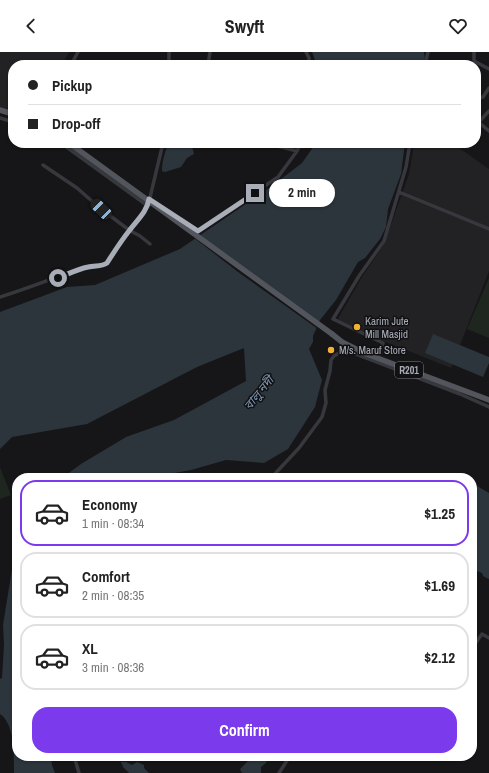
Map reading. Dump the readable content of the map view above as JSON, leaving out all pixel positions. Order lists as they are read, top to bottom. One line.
{"streets":{"main road":["R201"]},"water":["বালু নদী"],"places":["Karim Jute Mill Masjid","M/s. Maruf Store"],"page":{"header":"Swyft","banner":["Pickup","Drop-off"],"bubble":"2 min","list":[{"name":"Economy","note":"1 min · 08:34","value":"$1.25"},{"name":"Comfort","note":"2 min · 08:35","value":"$1.69"},{"name":"XL","note":"3 min · 08:36","value":"$2.12"}],"buttons":"Confirm"}}
